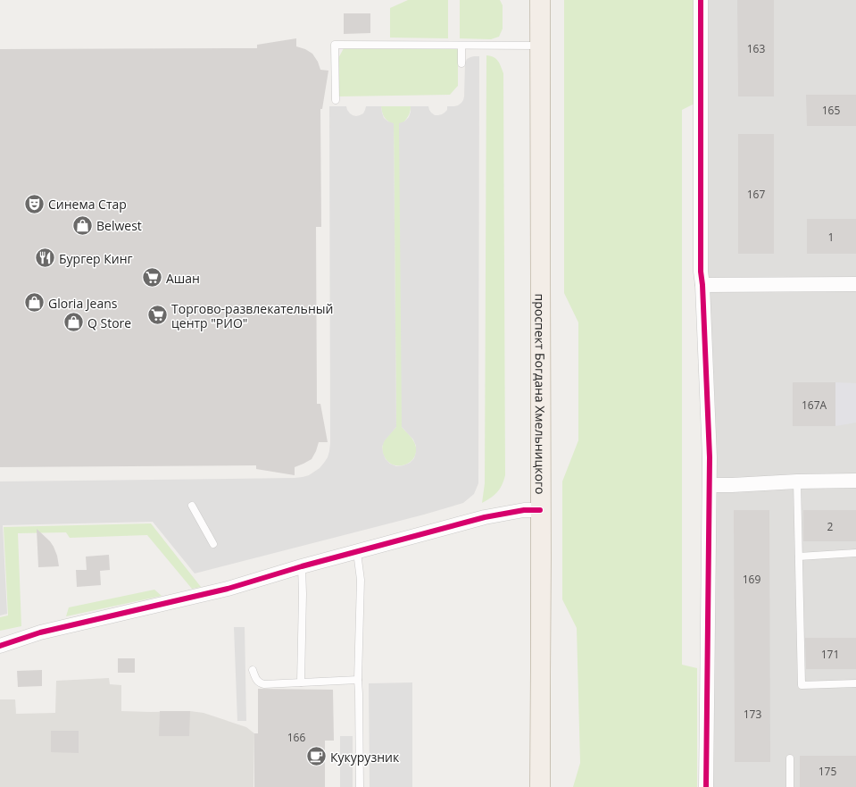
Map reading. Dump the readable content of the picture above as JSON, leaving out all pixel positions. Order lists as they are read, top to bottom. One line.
{"streets":{"main road":["проспект Богдана Хмельницкого"]},"places":{"theatre":["Синема Стар"],"shop":["Belwest","Gloria Jeans","Q Store"],"restaurant":["Бургер Кинг"],"supermarket":["Ашан","Торгово-развлекательный центр \"РИО\""],"cafe":["Кукурузник"]},"house_numbers":["163","165","167","1","167А","2","169","171","173","166","175"]}
